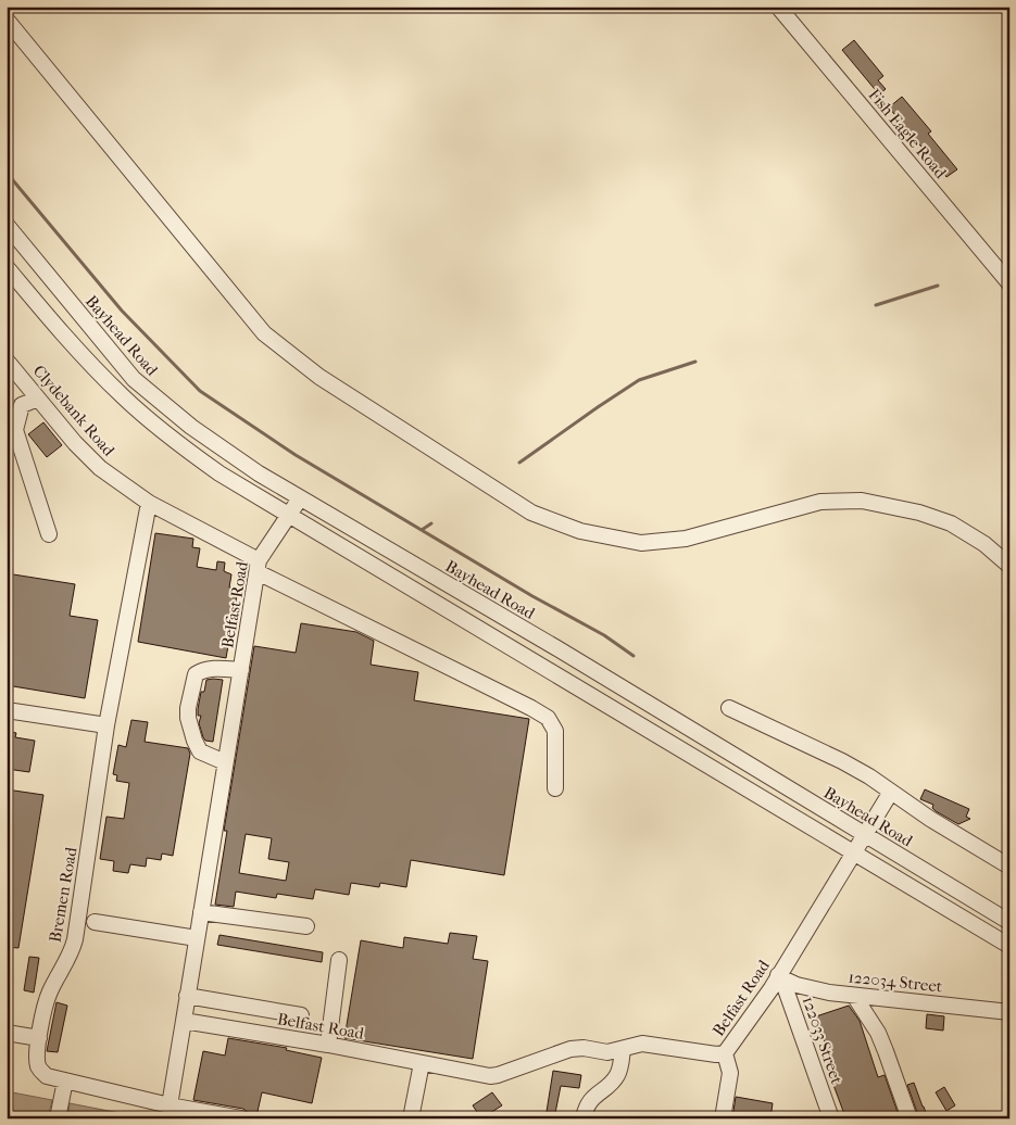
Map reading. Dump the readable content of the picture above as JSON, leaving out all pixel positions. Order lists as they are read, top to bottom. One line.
{"streets":{"street":["Fish Eagle Road","Bayhead Road","Clydebank Road","Belfast Road","Bremen Road","122034 Street","122033 Street"]},"crossings":[["Bayhead Road","Belfast Road"],["Clydebank Road","Belfast Road"],["Clydebank Road","Bremen Road"],["Belfast Road","122034 Street"],["Belfast Road","122033 Street"],["122034 Street","122033 Street"]]}
